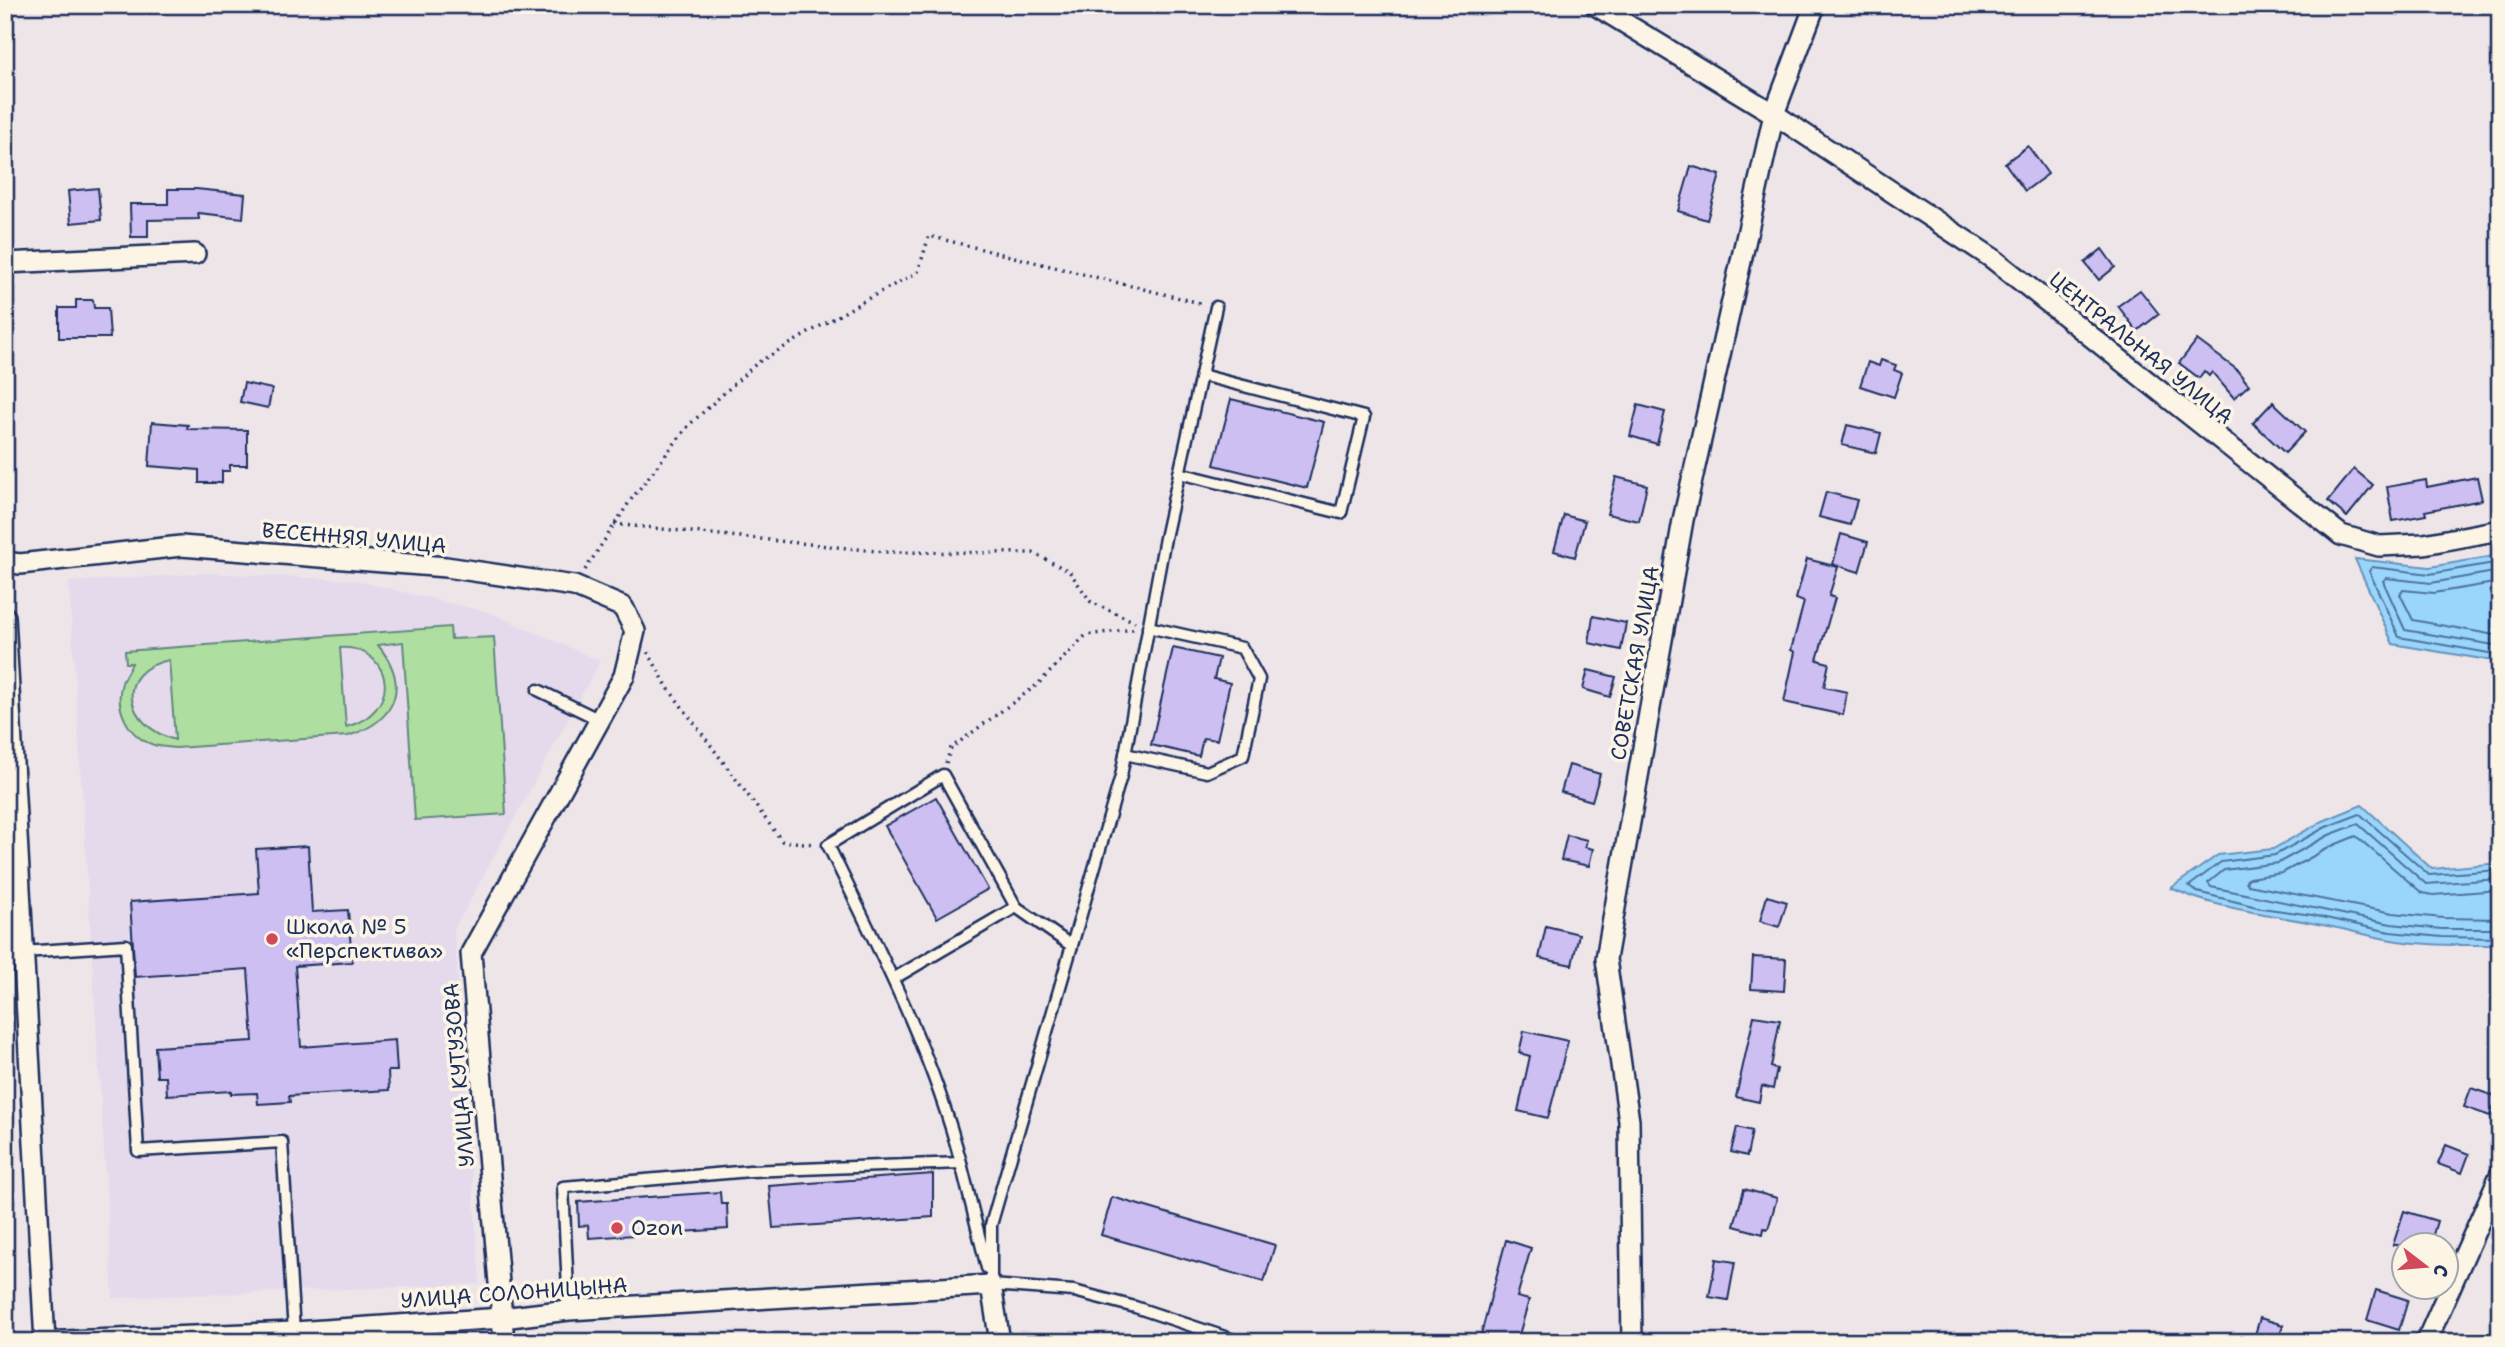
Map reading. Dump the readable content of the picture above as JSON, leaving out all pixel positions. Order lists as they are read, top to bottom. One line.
{"streets":{"street":["ЦЕНТРАЛЬНАЯ УЛИЦА","ВЕСЕННЯЯ УЛИЦА","СОВЕТСКАЯ УЛИЦА","УЛИЦА КУТУЗОВА","УЛИЦА СОЛОНИЦЫНА"]},"crossings":[["ЦЕНТРАЛЬНАЯ УЛИЦА","СОВЕТСКАЯ УЛИЦА"],["ВЕСЕННЯЯ УЛИЦА","УЛИЦА КУТУЗОВА"],["УЛИЦА КУТУЗОВА","УЛИЦА СОЛОНИЦЫНА"]],"places":["Школа № 5 «Перспектива»","Ozon"],"north":"right"}
